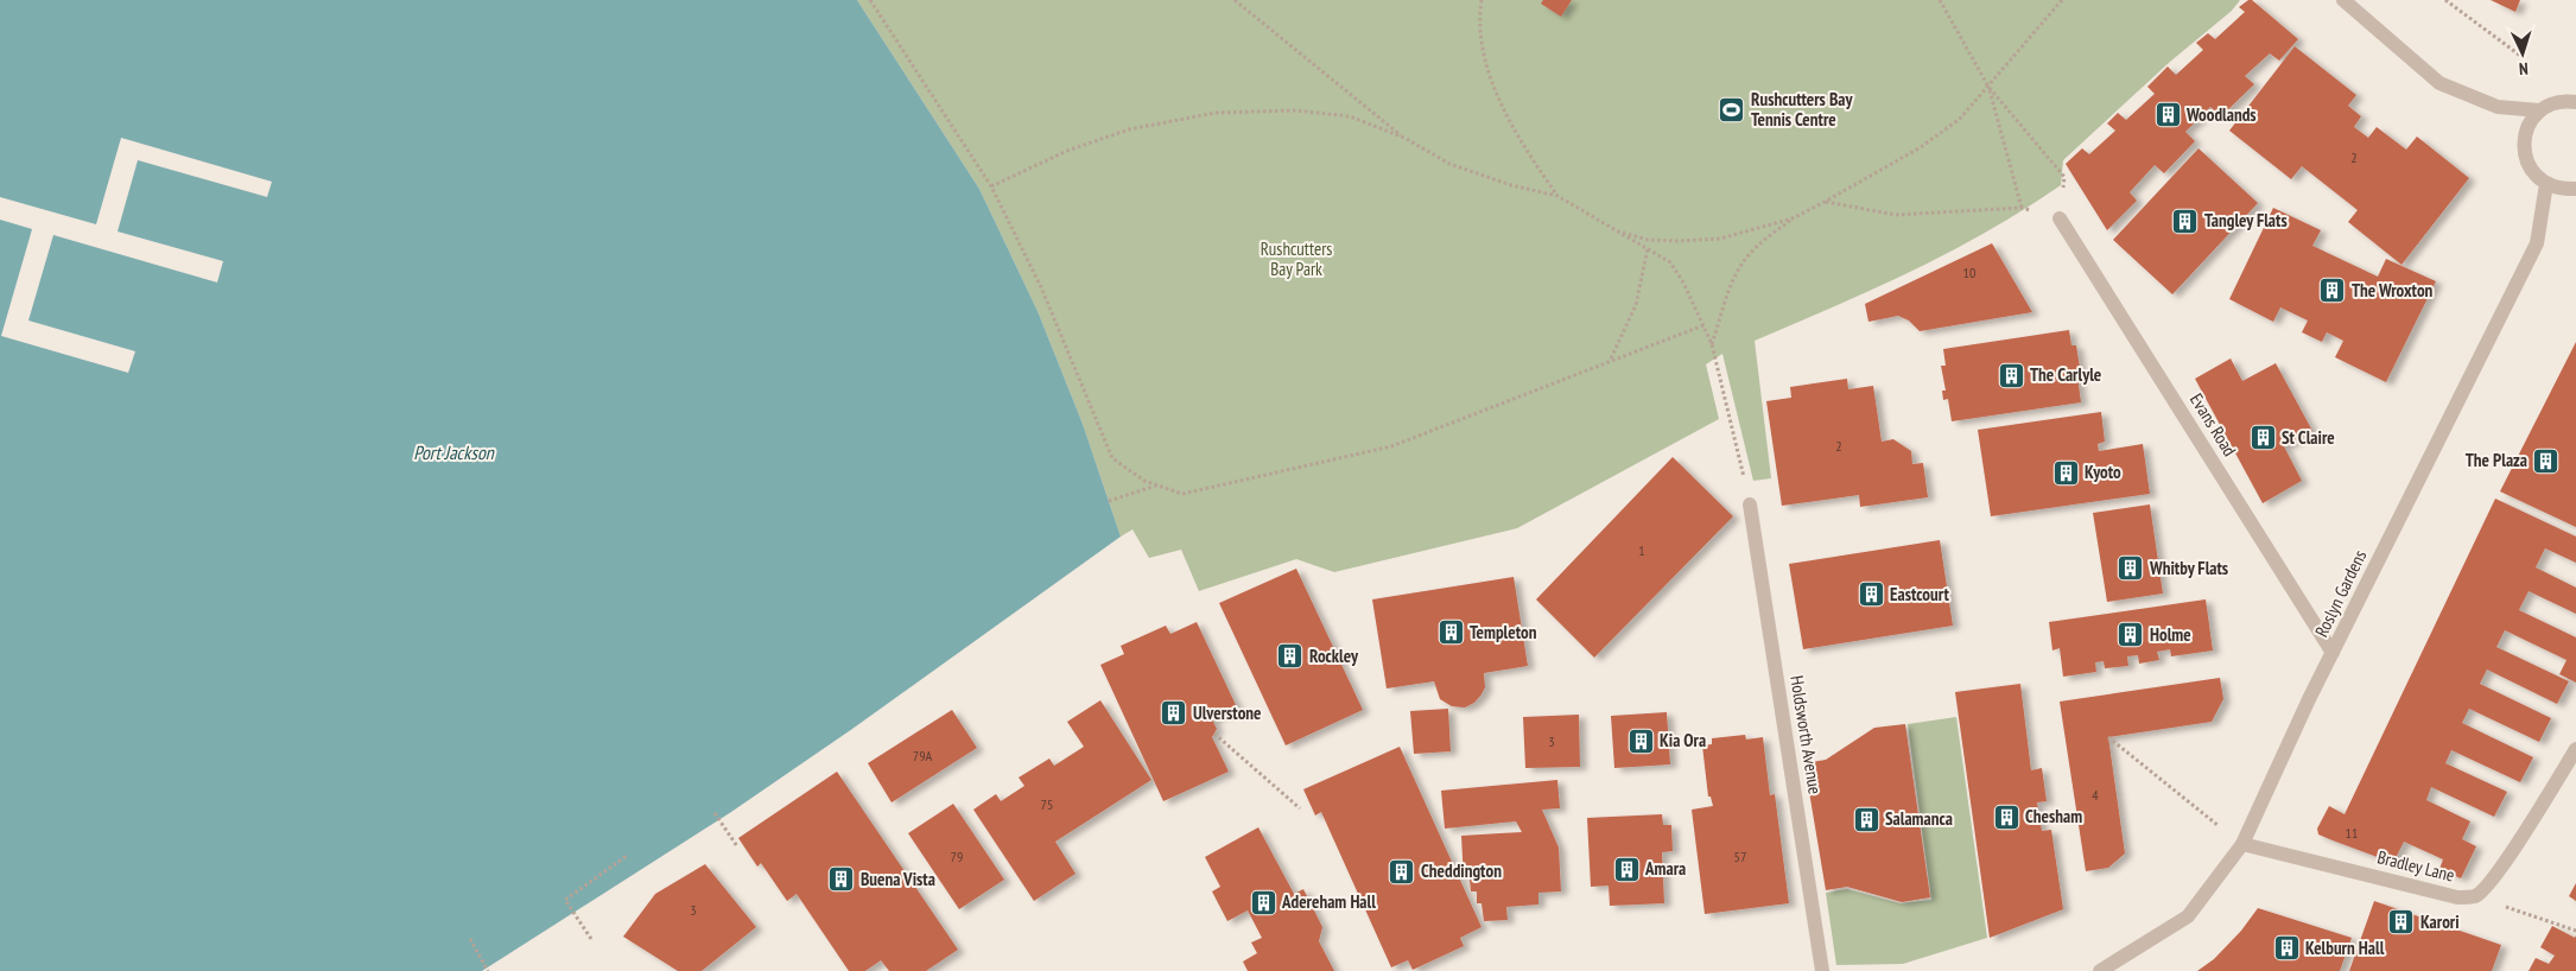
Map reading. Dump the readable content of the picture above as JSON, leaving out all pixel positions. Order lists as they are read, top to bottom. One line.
{"streets":{"street":["Evans Road","Roslyn Gardens","Holdsworth Avenue","Bradley Lane"]},"crossings":[["Evans Road","Roslyn Gardens"],["Roslyn Gardens","Bradley Lane"]],"water":["Port Jackson"],"parks":["Rushcutters Bay Park"],"places":{"sports":["Rushcutters Bay Tennis Centre"],"building":["Woodlands","Tangley Flats","The Wroxton","The Carlyle","St Claire","The Plaza","Kyoto","Whitby Flats","Eastcourt","Templeton","Holme","Rockley","Ulverstone","Kia Ora","Chesham","Salamanca","Amara","Cheddington","Buena Vista","Adereham Hall","Karori","Kelburn Hall"]},"house_numbers":["2","10","2","1","3","79A","4","75","11","79","57","3"],"north":"bottom"}
